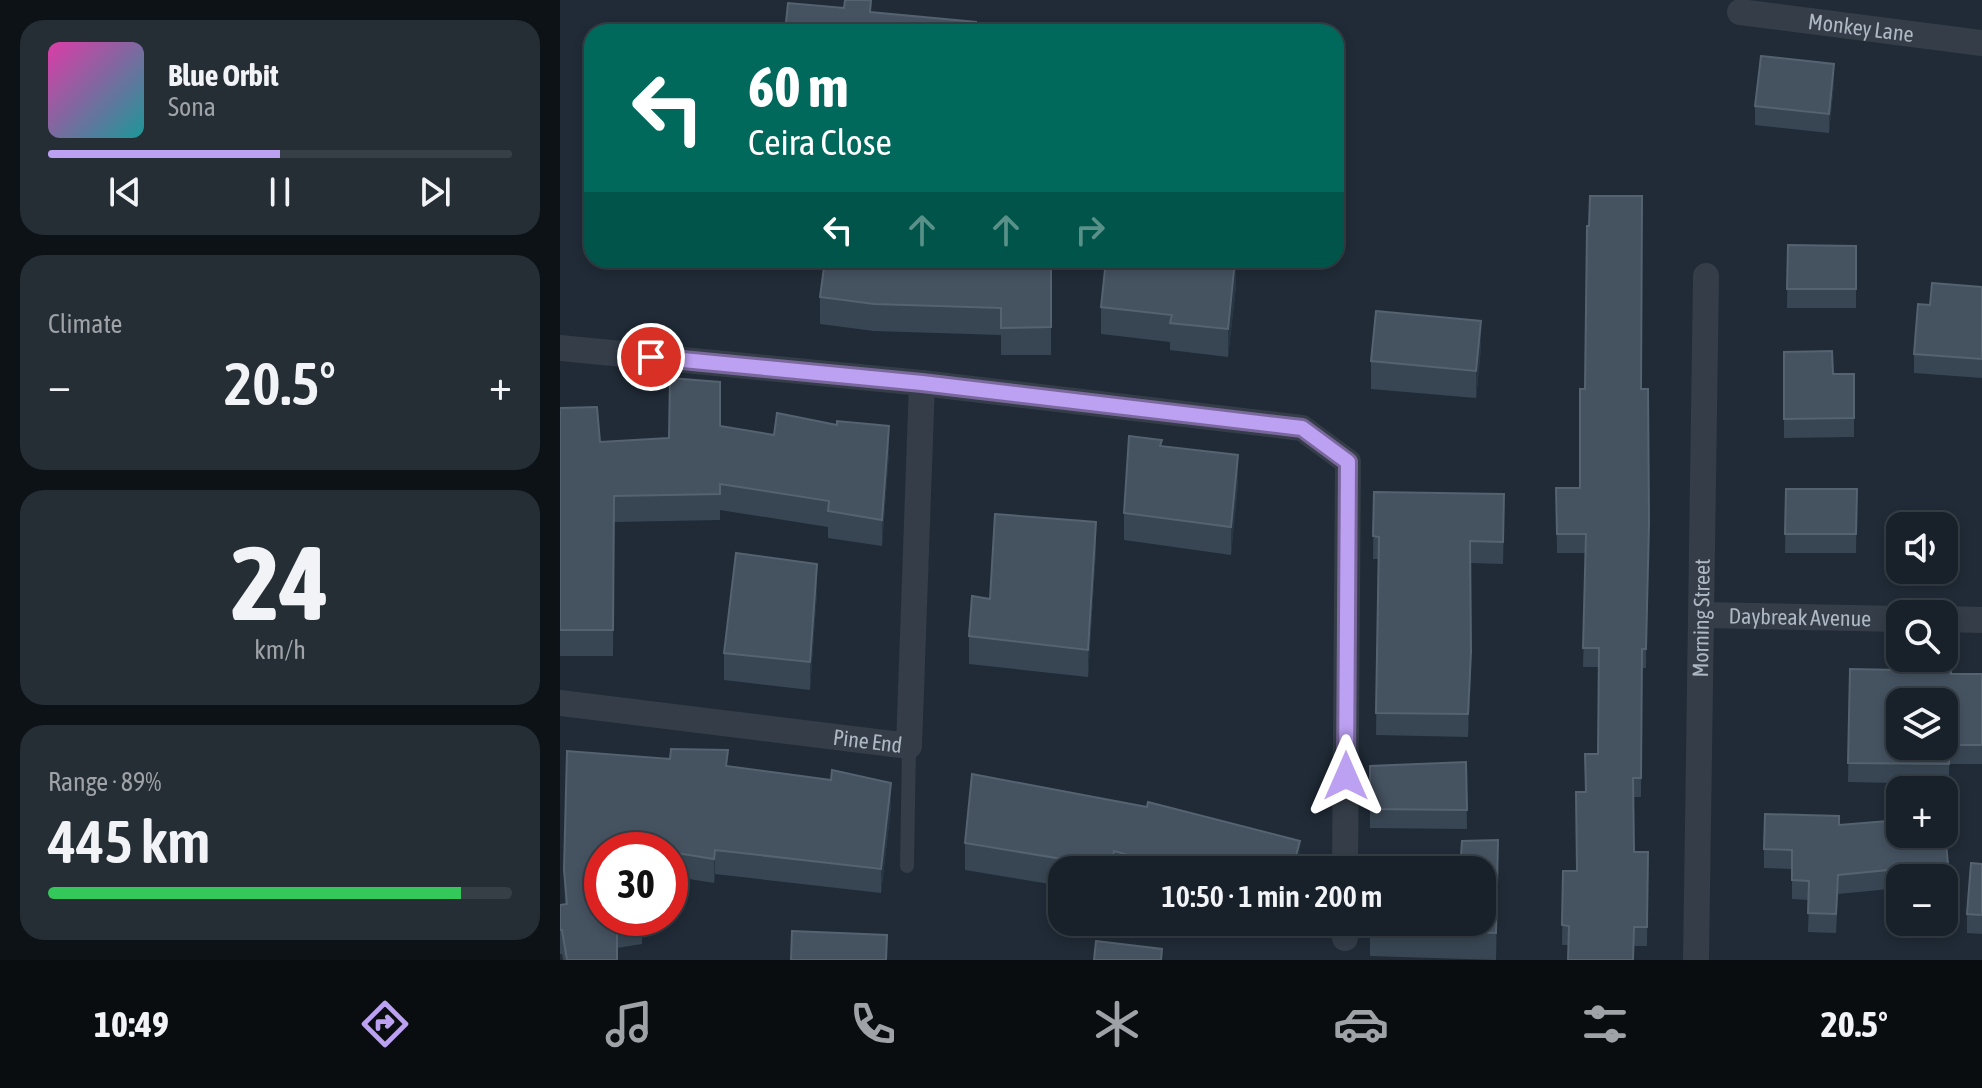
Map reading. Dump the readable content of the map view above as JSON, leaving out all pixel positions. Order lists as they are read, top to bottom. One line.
{"streets":{"street":["Monkey Lane","Daybreak Avenue","Morning Street","Pine End"]},"crossings":[["Daybreak Avenue","Morning Street"]],"page":{"turn":["60 m","Ceira Close"],"song":["Blue Orbit","Sona"],"tile":["Climate",["24","km/h"],["Range · 89%","445 km"]],"heat":["−","20.5°","+"],"map_buttons":["+","−"],"limit":"30","trip":"10:50 · 1 min · 200 m","tabs":["10:49","20.5°"]}}
